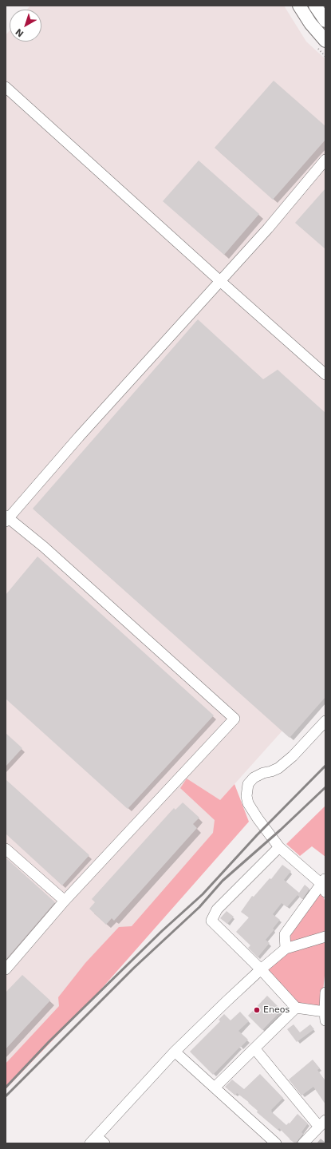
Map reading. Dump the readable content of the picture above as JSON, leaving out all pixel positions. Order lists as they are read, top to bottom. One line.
{"places":["Eneos"],"north":"bottom left"}
